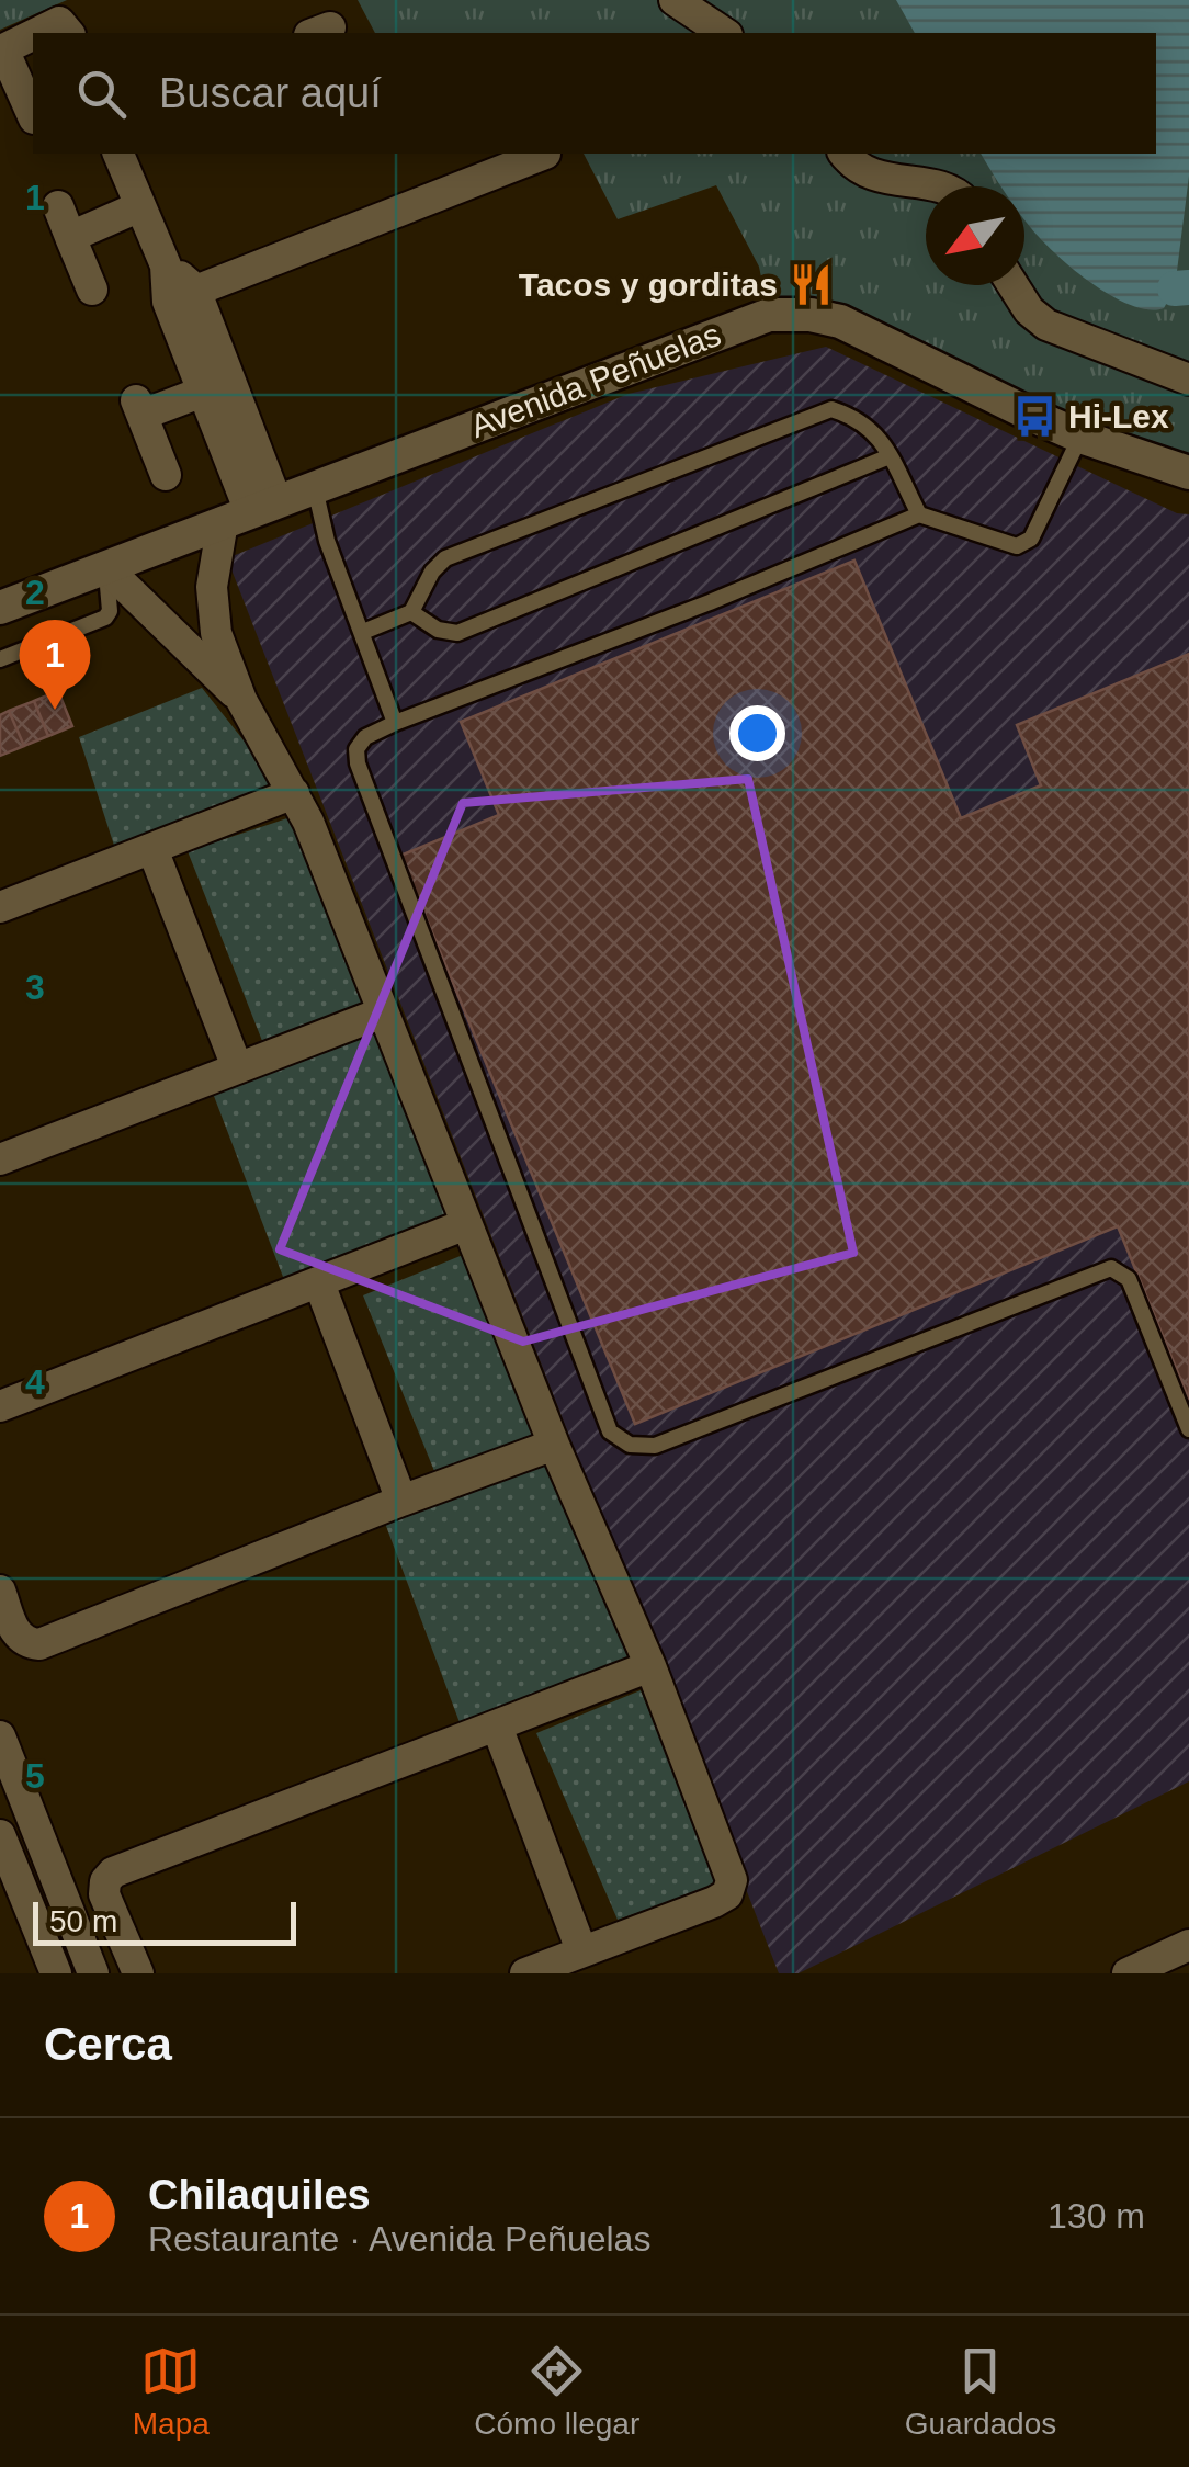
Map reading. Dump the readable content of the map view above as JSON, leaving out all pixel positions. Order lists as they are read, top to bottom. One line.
{"streets":{"street":["Avenida Peñuelas"]},"places":{"restaurant":["Tacos y gorditas"],"bus stop":["Hi-Lex"]},"scale_bar":"50 m","north":"bottom left","page":{"search":"Buscar aquí","pins":"1","scale":"50 m","heading":"Cerca","list":[{"mark":"1","name":"Chilaquiles","note":"Restaurante · Avenida Peñuelas","value":"130 m"}],"nav":["Mapa","Cómo llegar","Guardados"]},"grid":{"rows":["1","2","3","4","5"]}}
